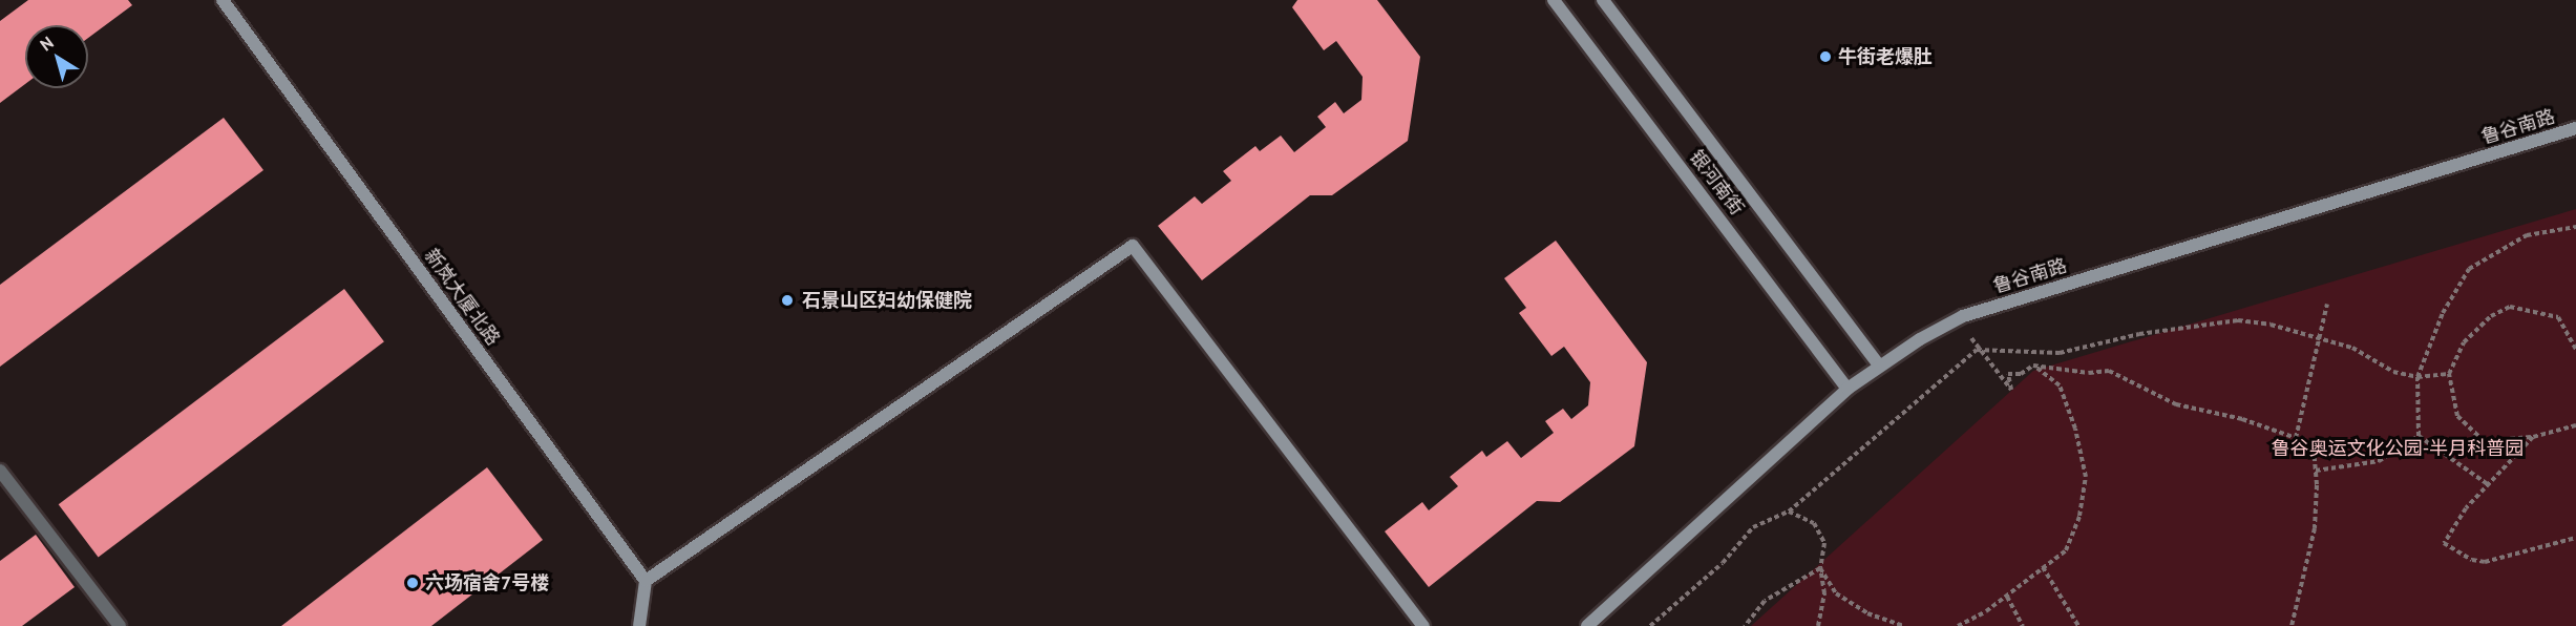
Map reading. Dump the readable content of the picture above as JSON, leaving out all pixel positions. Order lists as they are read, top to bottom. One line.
{"streets":{"street":["鲁谷南路","银河南街","新岚大厦北路"]},"crossings":[["鲁谷南路","银河南街"]],"parks":["鲁谷奥运文化公园-半月科普园"],"places":["牛街老爆肚","石景山区妇幼保健院","六场宿舍7号楼"],"north":"top left"}
